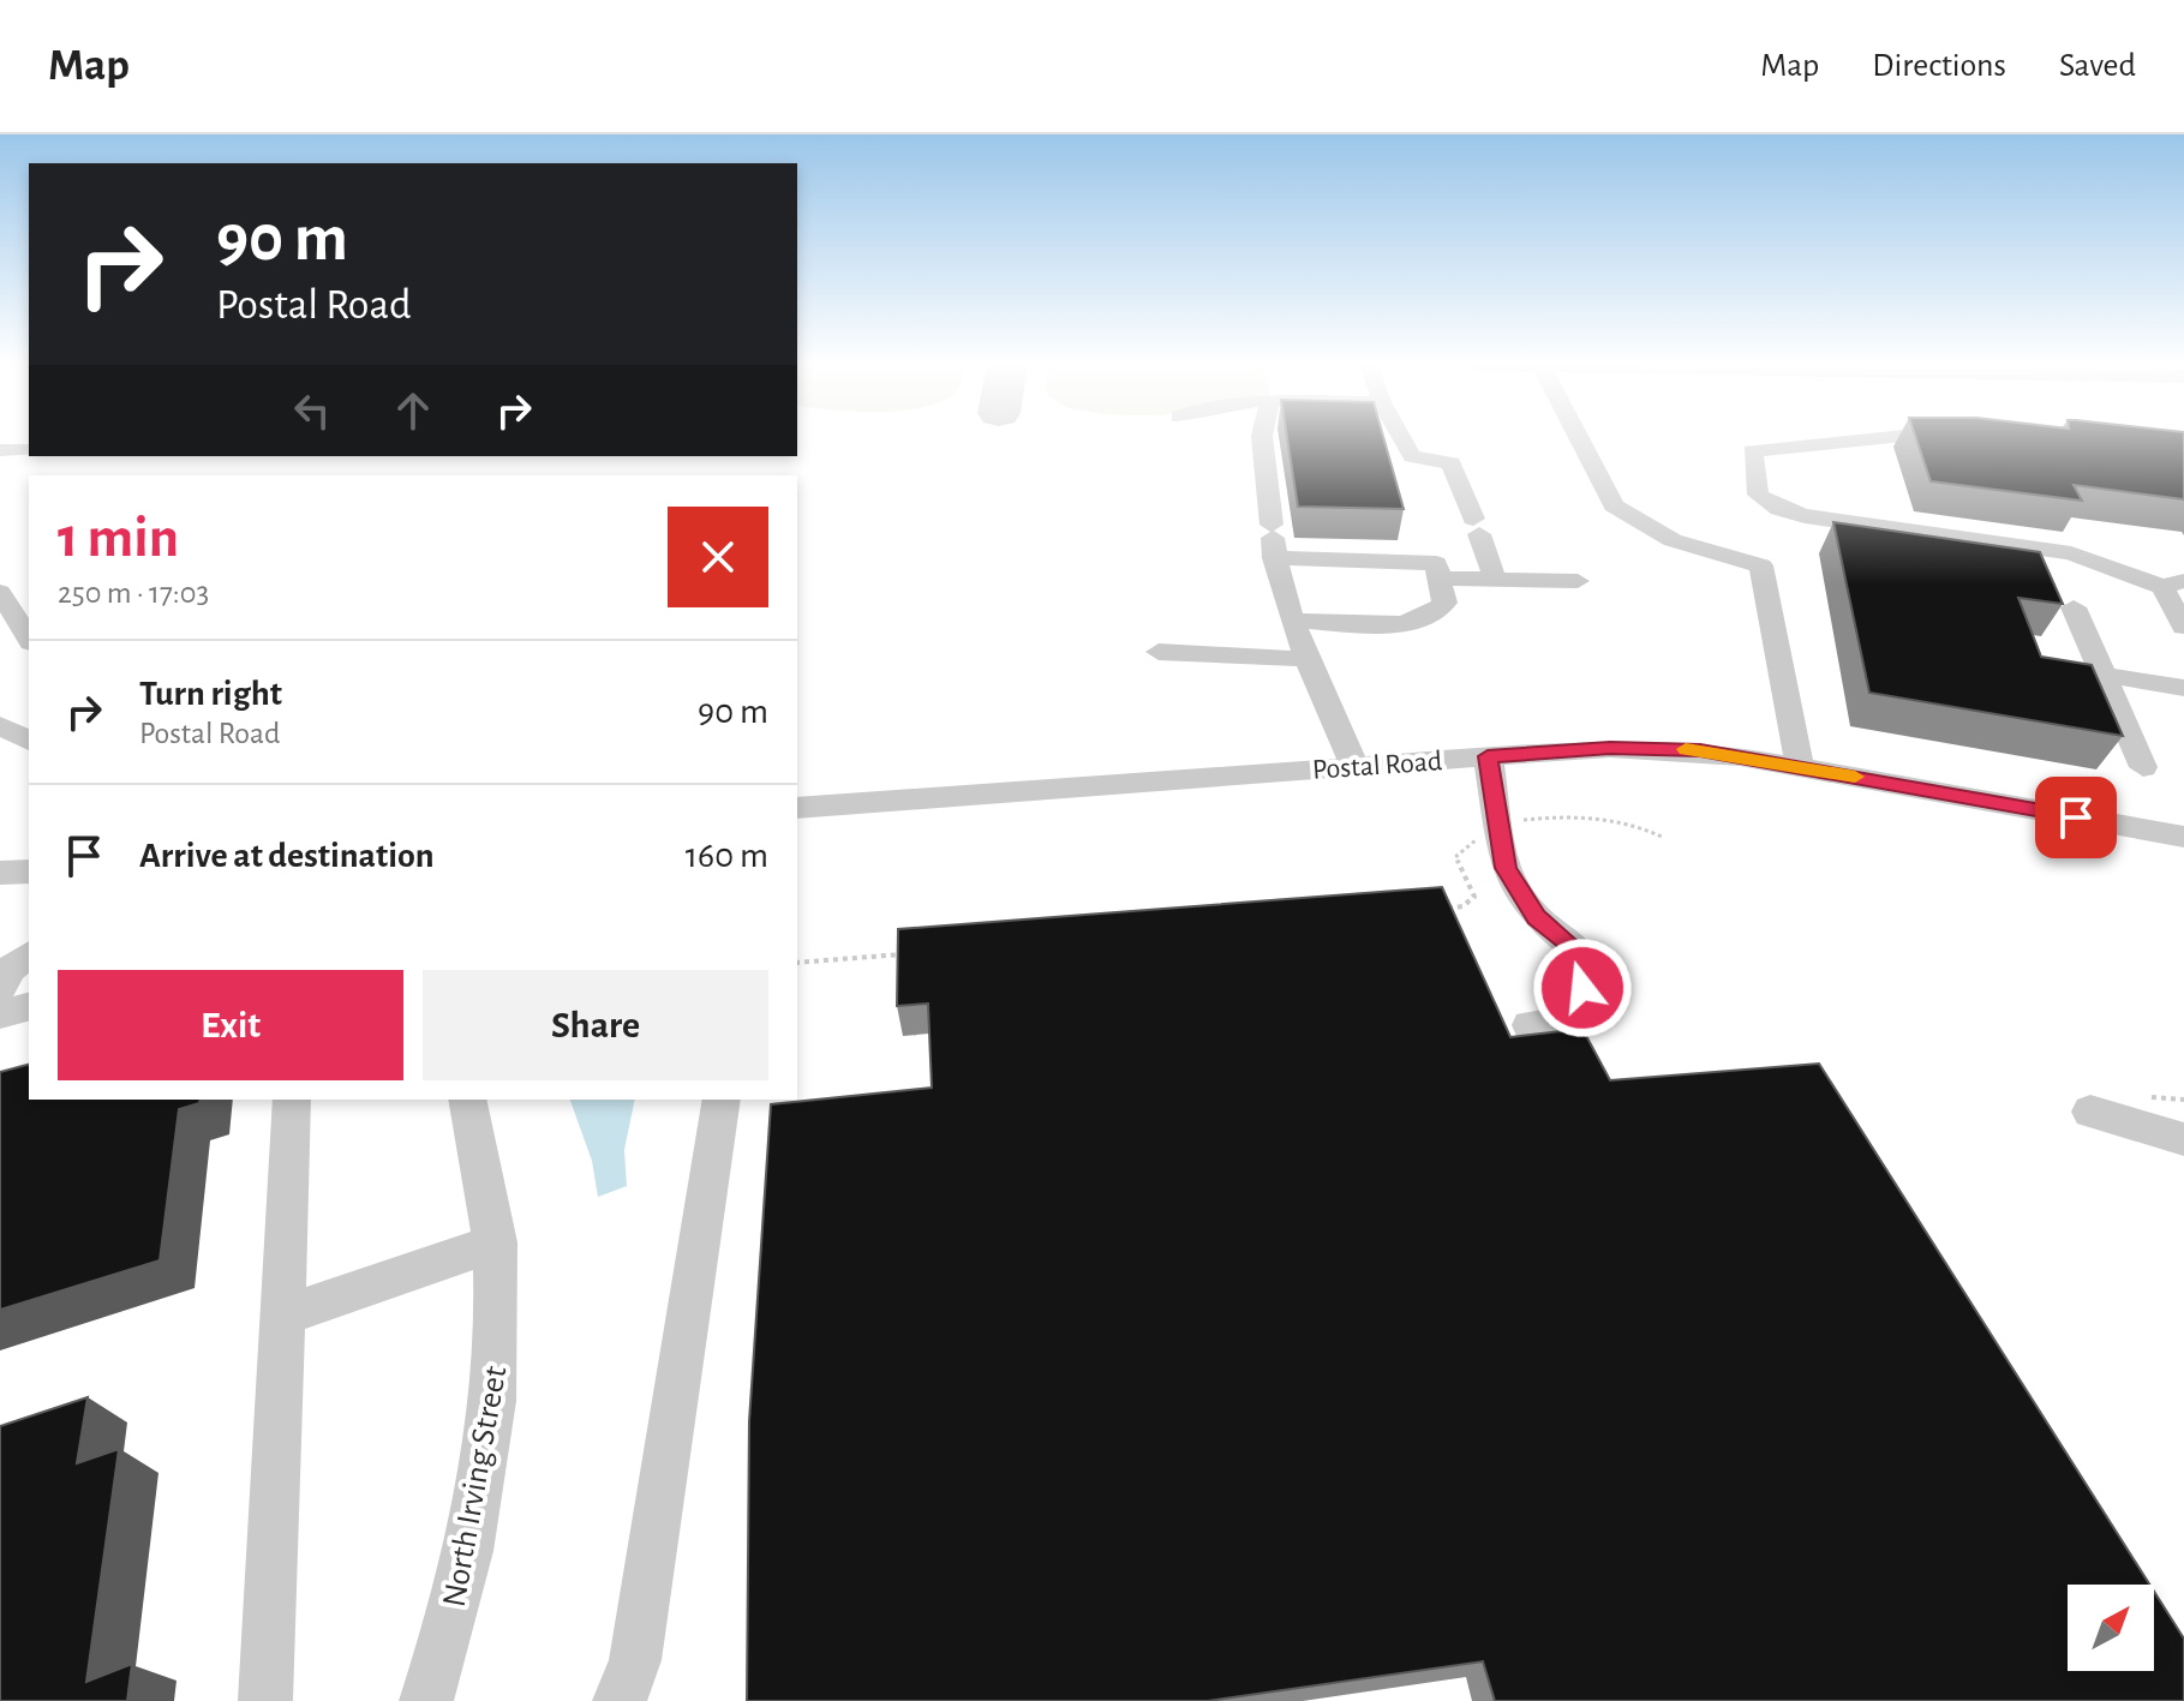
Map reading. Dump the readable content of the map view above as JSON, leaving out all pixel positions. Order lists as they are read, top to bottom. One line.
{"streets":{"street":["Postal Road","North Irving Street"]},"north":"top right","page":{"header":"Map","nav":["Map","Directions","Saved"],"turn":["90 m","Postal Road"],"heading":["1 min","250 m · 17:03"],"list":[{"name":"Turn right","note":"Postal Road","value":"90 m"},{"name":"Arrive at destination","value":"160 m"}],"buttons":["Exit","Share"]}}
